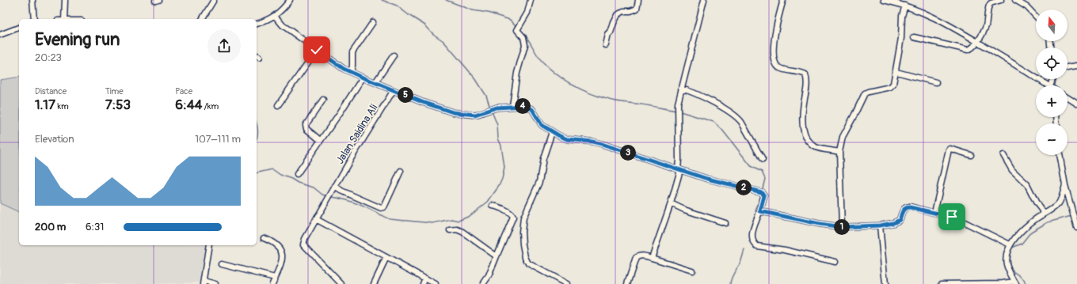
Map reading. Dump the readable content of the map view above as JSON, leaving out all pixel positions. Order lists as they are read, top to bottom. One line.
{"streets":{"street":["Jalan Saidina Ali"]},"north":"top","page":{"map_buttons":["+","−"],"heading":["Evening run","20:23"],"stats":[["Distance","1.17 km"],["Time","7:53"],["Pace","6:44 /km"]],"pins":["5","4","3","2","1"],"chart":["Elevation","107–111 m"],"list":[{"name":"200 m","note":"6:31"}]}}
